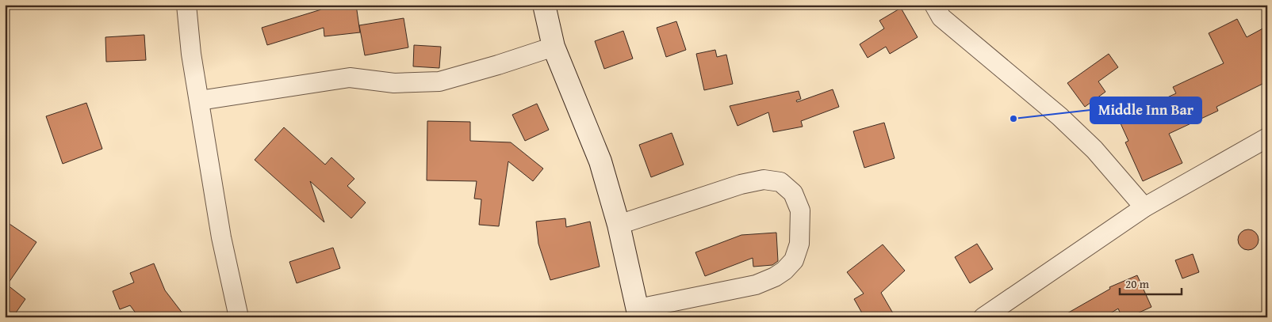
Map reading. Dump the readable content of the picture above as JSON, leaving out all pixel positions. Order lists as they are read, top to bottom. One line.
{"places":["Middle Inn Bar"],"scale_bar":"20 m"}
